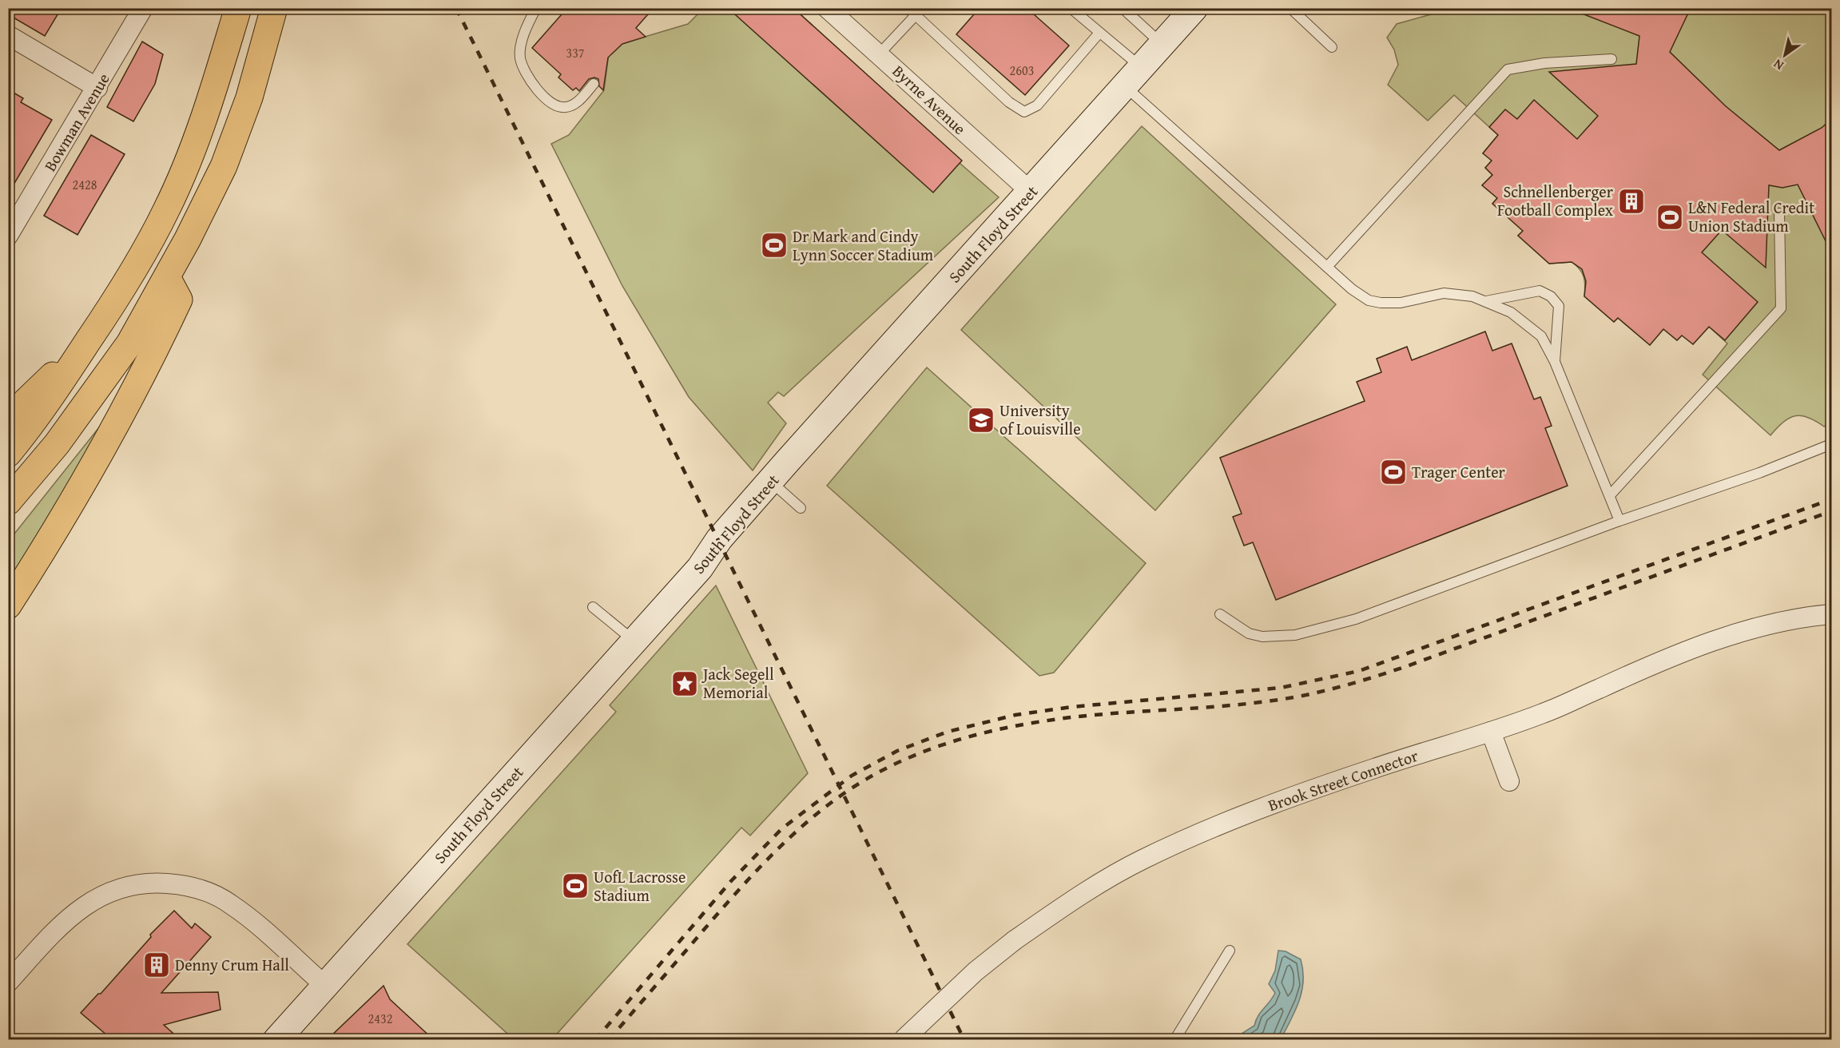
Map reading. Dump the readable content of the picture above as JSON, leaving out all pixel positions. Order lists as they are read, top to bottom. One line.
{"streets":{"street":["Byrne Avenue","Bowman Avenue","South Floyd Street","Brook Street Connector"]},"crossings":[["Byrne Avenue","South Floyd Street"]],"places":{"building":["Schnellenberger Football Complex","Denny Crum Hall"],"sports":["L&N Federal Credit Union Stadium","Dr Mark and Cindy Lynn Soccer Stadium","Trager Center","UofL Lacrosse Stadium"],"school or university":["University of Louisville"],"place":["Jack Segell Memorial"]},"house_numbers":["337","2603","2428","2432"],"north":"bottom left"}
